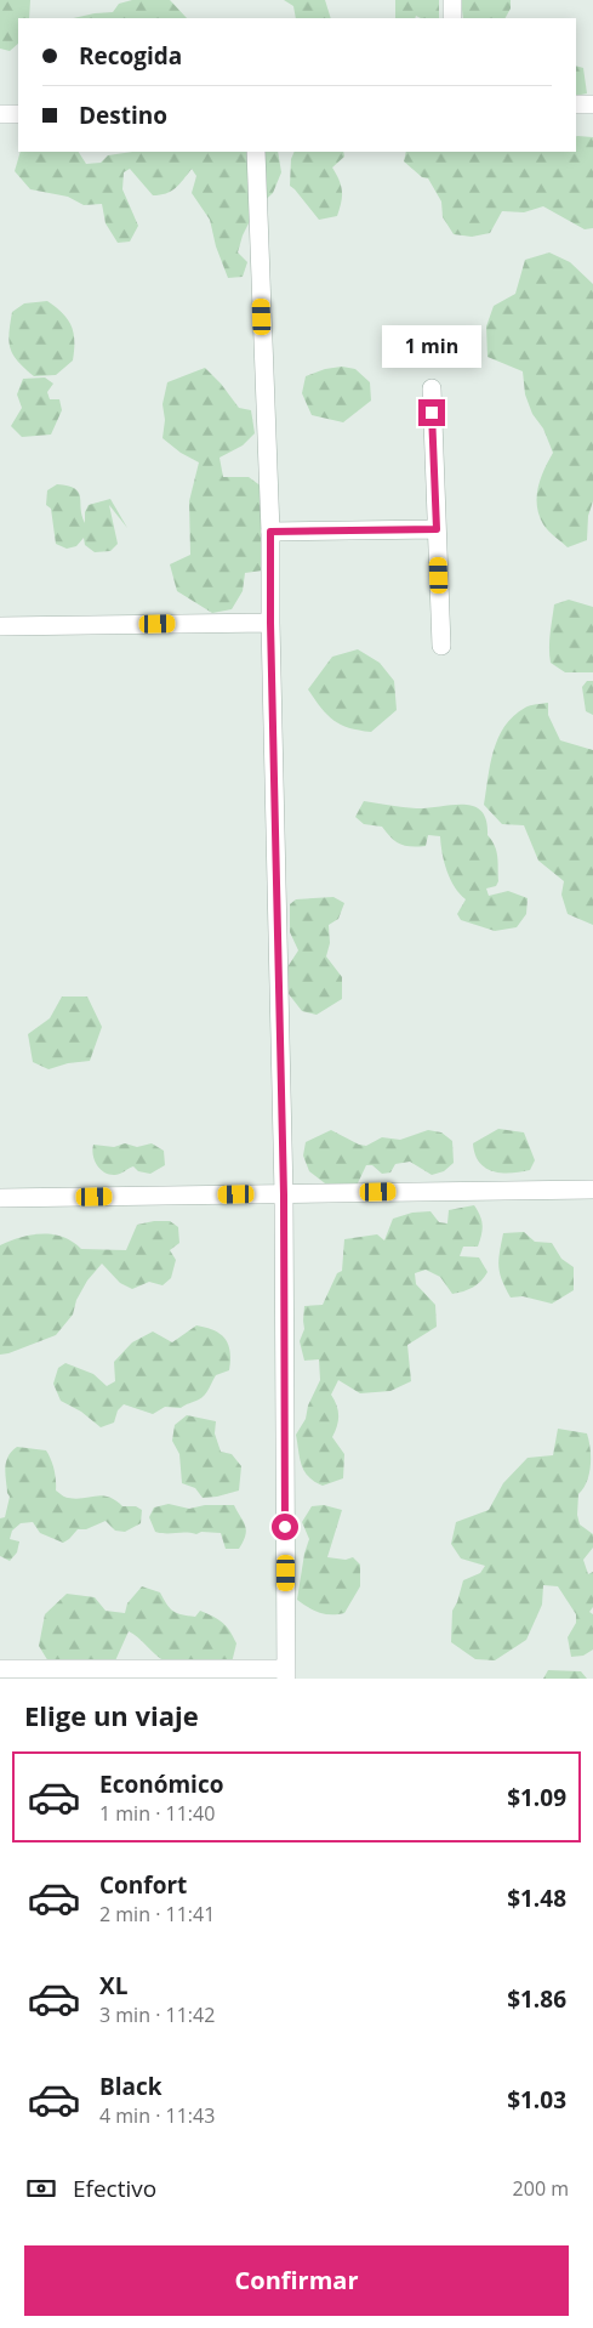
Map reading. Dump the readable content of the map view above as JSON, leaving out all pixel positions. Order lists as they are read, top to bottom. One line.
{"page":{"banner":["Recogida","Destino"],"bubble":"1 min","heading":"Elige un viaje","list":[{"name":"Económico","note":"1 min · 11:40","value":"$1.09"},{"name":"Confort","note":"2 min · 11:41","value":"$1.48"},{"name":"XL","note":"3 min · 11:42","value":"$1.86"},{"name":"Black","note":"4 min · 11:43","value":"$1.03"}],"pay":["Efectivo","200 m"],"buttons":"Confirmar"}}
